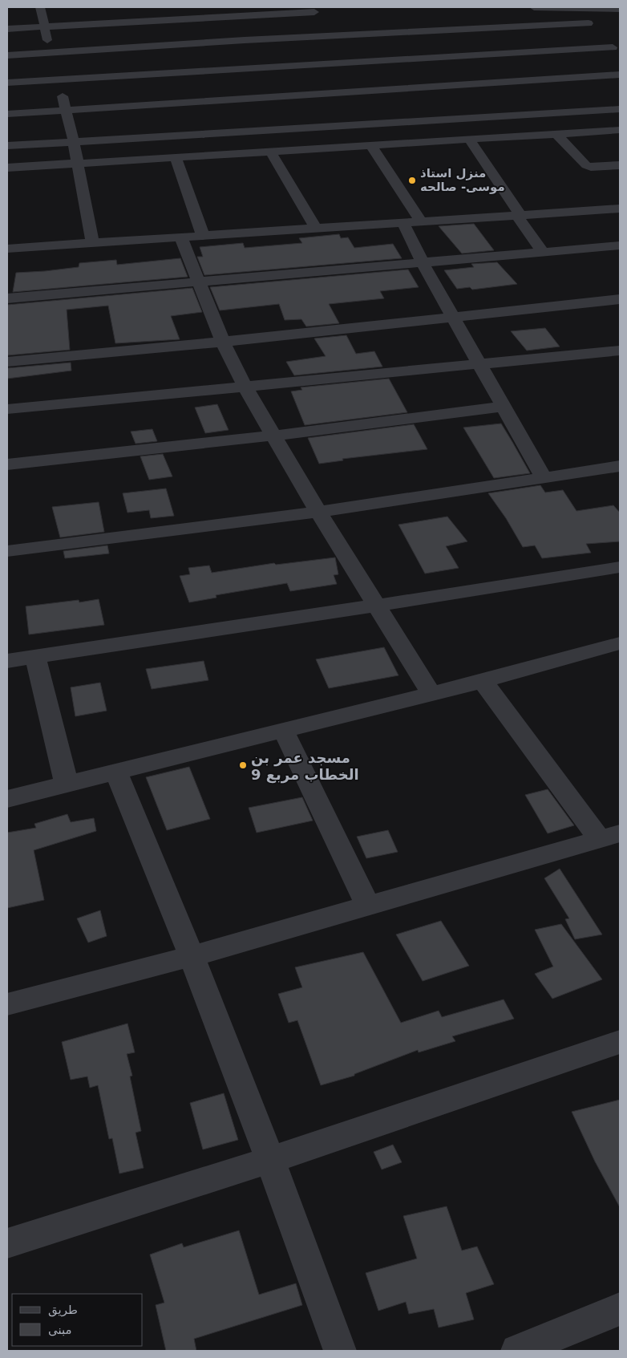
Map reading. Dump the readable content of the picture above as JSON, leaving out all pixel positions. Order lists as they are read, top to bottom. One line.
{"places":["منزل استاذ موسى- صالحه","مسجد عمر بن الخطاب مربع 9"],"legend":["طريق","مبنى"]}
